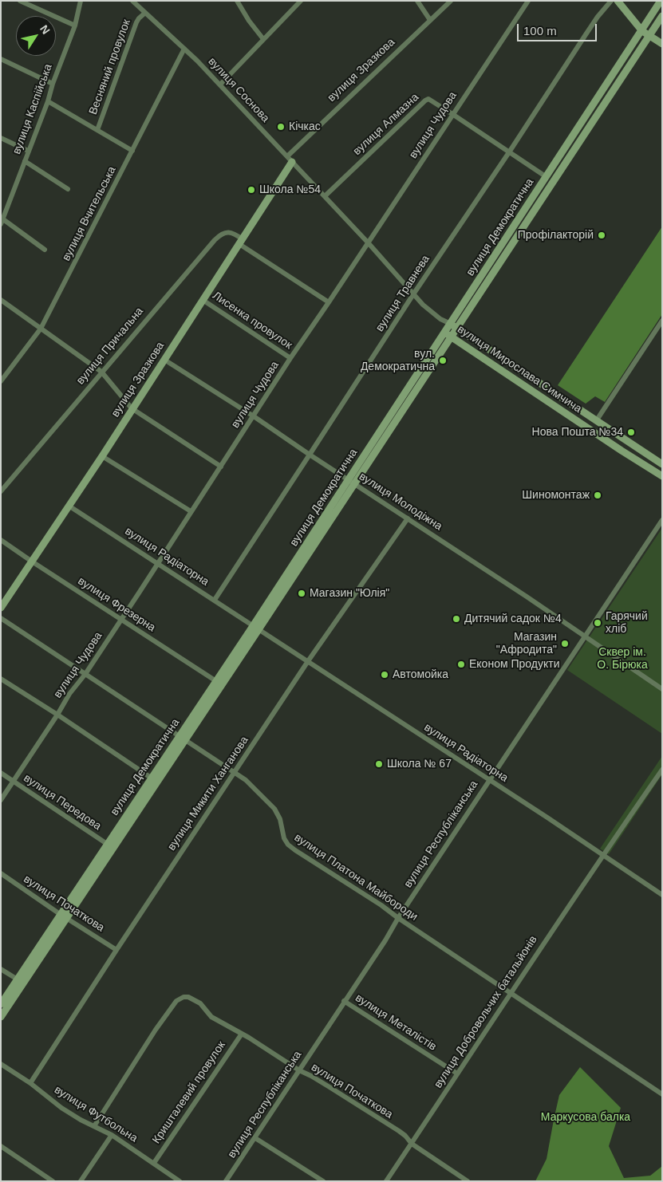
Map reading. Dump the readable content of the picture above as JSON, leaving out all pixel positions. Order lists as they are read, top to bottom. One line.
{"streets":{"street":["Весняний провулок","вулиця Зразкова","вулиця Соснова","вулиця Каспійська","вулиця Алмазна","вулиця Чудова","вулиця Вчительська","вулиця Демократична","вулиця Травнева","Лисенка провулок","вулиця Причальна","вулиця Мирослава Симчича","вулиця Молодіжна","вулиця Радіаторна","вулиця Фрезерна","вулиця Микити Ханганова","вулиця Передова","вулиця Республіканська","вулиця Платона Майбороди","вулиця Початкова","вулиця Добровольчих батальйонів","вулиця Металістів","Кришталевий провулок","вулиця Футбольна"]},"crossings":[["Весняний провулок","вулиця Соснова"],["Весняний провулок","вулиця Каспійська"],["Весняний провулок","вулиця Вчительська"],["вулиця Зразкова","вулиця Соснова"],["вулиця Зразкова","Лисенка провулок"],["вулиця Зразкова","вулиця Причальна"],["вулиця Зразкова","вулиця Молодіжна"],["вулиця Зразкова","вулиця Радіаторна"],["вулиця Зразкова","вулиця Фрезерна"],["вулиця Соснова","вулиця Алмазна"],["вулиця Соснова","вулиця Чудова"],["вулиця Соснова","вулиця Вчительська"],["вулиця Соснова","вулиця Травнева"],["вулиця Алмазна","вулиця Чудова"],["вулиця Алмазна","вулиця Демократична"],["вулиця Алмазна","вулиця Травнева"],["вулиця Чудова","Лисенка провулок"],["вулиця Чудова","вулиця Причальна"],["вулиця Чудова","вулиця Молодіжна"],["вулиця Чудова","вулиця Радіаторна"],["вулиця Чудова","вулиця Фрезерна"],["вулиця Чудова","вулиця Передова"],["вулиця Чудова","вулиця Платона Майбороди"],["вулиця Демократична","вулиця Мирослава Симчича"],["вулиця Демократична","вулиця Молодіжна"],["вулиця Демократична","вулиця Радіаторна"],["вулиця Демократична","вулиця Фрезерна"],["вулиця Демократична","вулиця Передова"],["вулиця Демократична","вулиця Платона Майбороди"],["вулиця Демократична","вулиця Початкова"],["вулиця Травнева","вулиця Молодіжна"],["вулиця Травнева","вулиця Радіаторна"],["вулиця Молодіжна","вулиця Микити Ханганова"],["вулиця Молодіжна","вулиця Республіканська"],["вулиця Радіаторна","вулиця Микити Ханганова"],["вулиця Радіаторна","вулиця Республіканська"],["вулиця Радіаторна","вулиця Добровольчих батальйонів"],["вулиця Микити Ханганова","вулиця Платона Майбороди"],["вулиця Микити Ханганова","вулиця Початкова"],["вулиця Микити Ханганова","вулиця Футбольна"],["вулиця Республіканська","вулиця Платона Майбороди"],["вулиця Республіканська","вулиця Початкова"],["вулиця Республіканська","вулиця Металістів"],["вулиця Платона Майбороди","вулиця Добровольчих батальйонів"],["вулиця Початкова","вулиця Добровольчих батальйонів"],["вулиця Початкова","Кришталевий провулок"],["вулиця Початкова","вулиця Футбольна"],["вулиця Добровольчих батальйонів","вулиця Металістів"],["Кришталевий провулок","вулиця Футбольна"]],"parks":["Сквер ім. О. Бірюка","Маркусова балка"],"places":["Кічкас","Школа №54","Профілакторій","вул. Демократична","Нова Пошта №34","Шиномонтаж","Магазин \"Юлія\"","Дитячий садок №4","Гарячий хліб","Магазин \"Афродита\"","Економ Продукти","Автомойка","Школа № 67"],"scale_bar":"100 m","north":"top right"}
